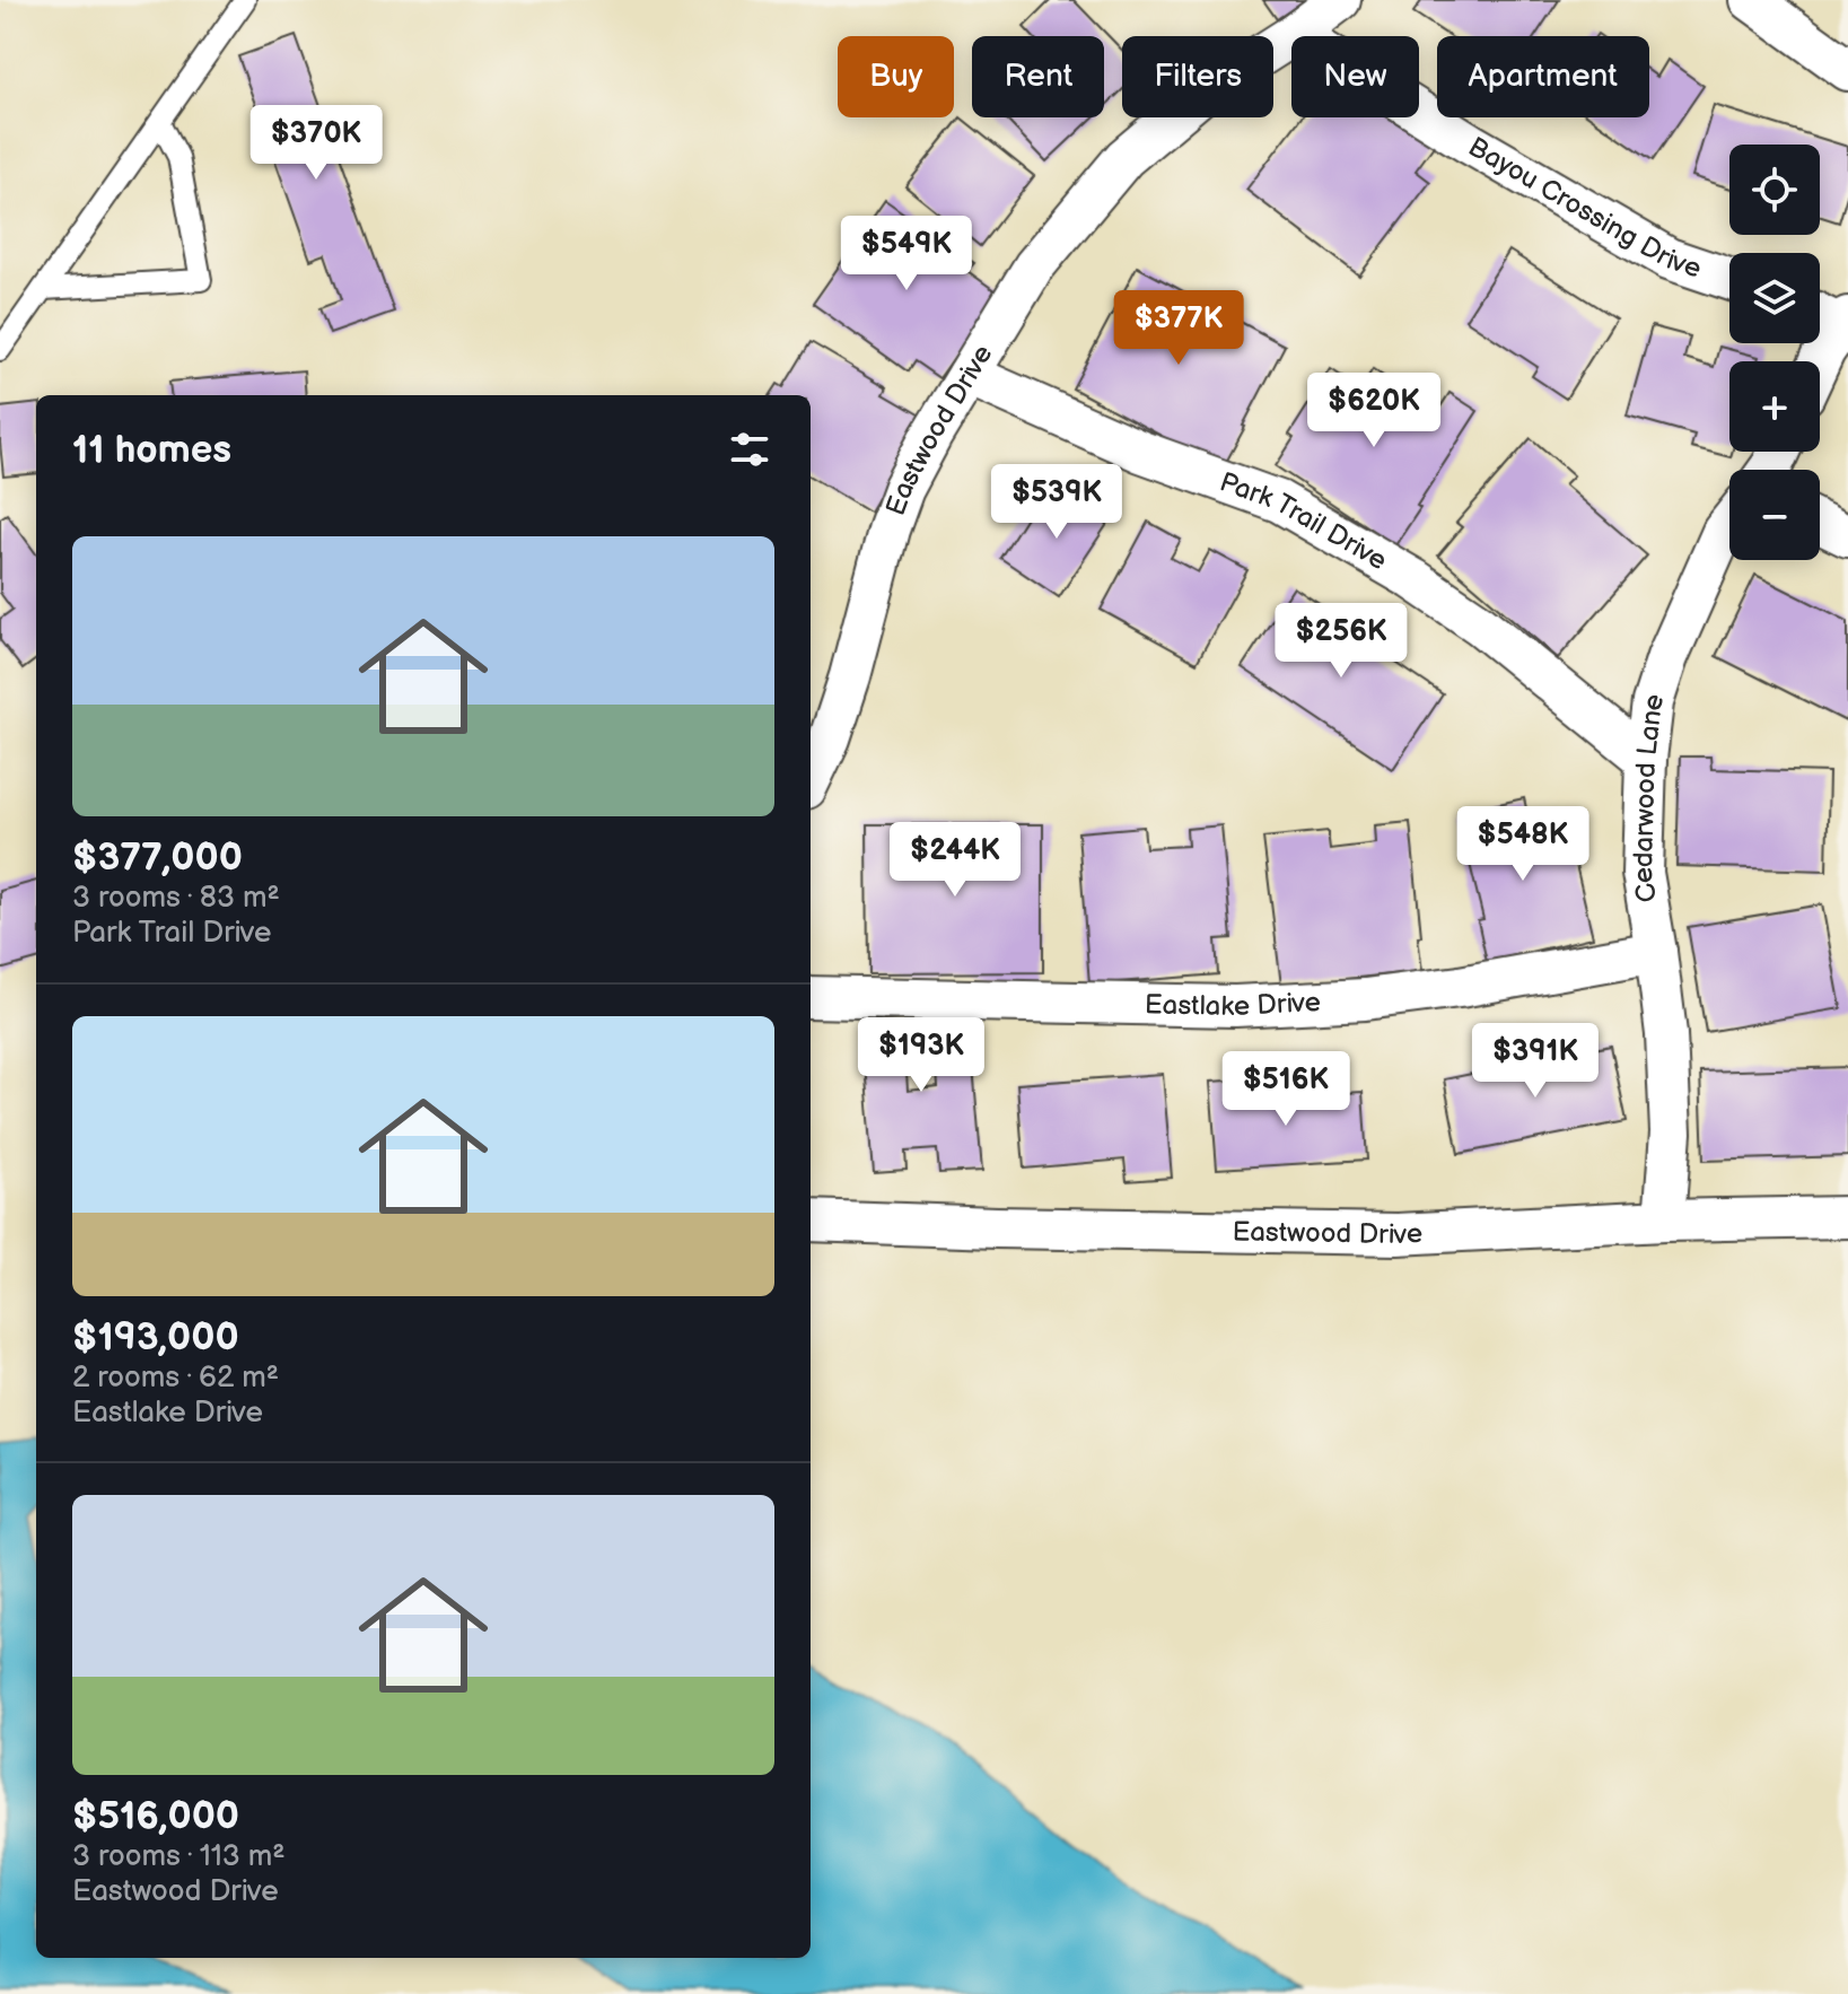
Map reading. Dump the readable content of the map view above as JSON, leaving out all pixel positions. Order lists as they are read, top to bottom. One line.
{"streets":{"street":["Bayou Crossing Drive","Eastwood Drive","Park Trail Drive","Cedarwood Lane","Eastlake Drive"]},"crossings":[["Bayou Crossing Drive","Eastwood Drive"],["Eastwood Drive","Park Trail Drive"],["Eastwood Drive","Cedarwood Lane"],["Park Trail Drive","Cedarwood Lane"],["Cedarwood Lane","Eastlake Drive"]],"page":{"chip":["Buy","Rent","Filters","New","Apartment"],"price":["$370K","$549K","$377K","$620K","$539K","$256K","$548K","$244K","$193K","$391K","$516K"],"map_buttons":["+","−"],"heading":"11 homes","list":[{"name":"$377,000","note":"3 rooms · 83 m² · Park Trail Drive"},{"name":"$193,000","note":"2 rooms · 62 m² · Eastlake Drive"},{"name":"$516,000","note":"3 rooms · 113 m² · Eastwood Drive"}]}}
